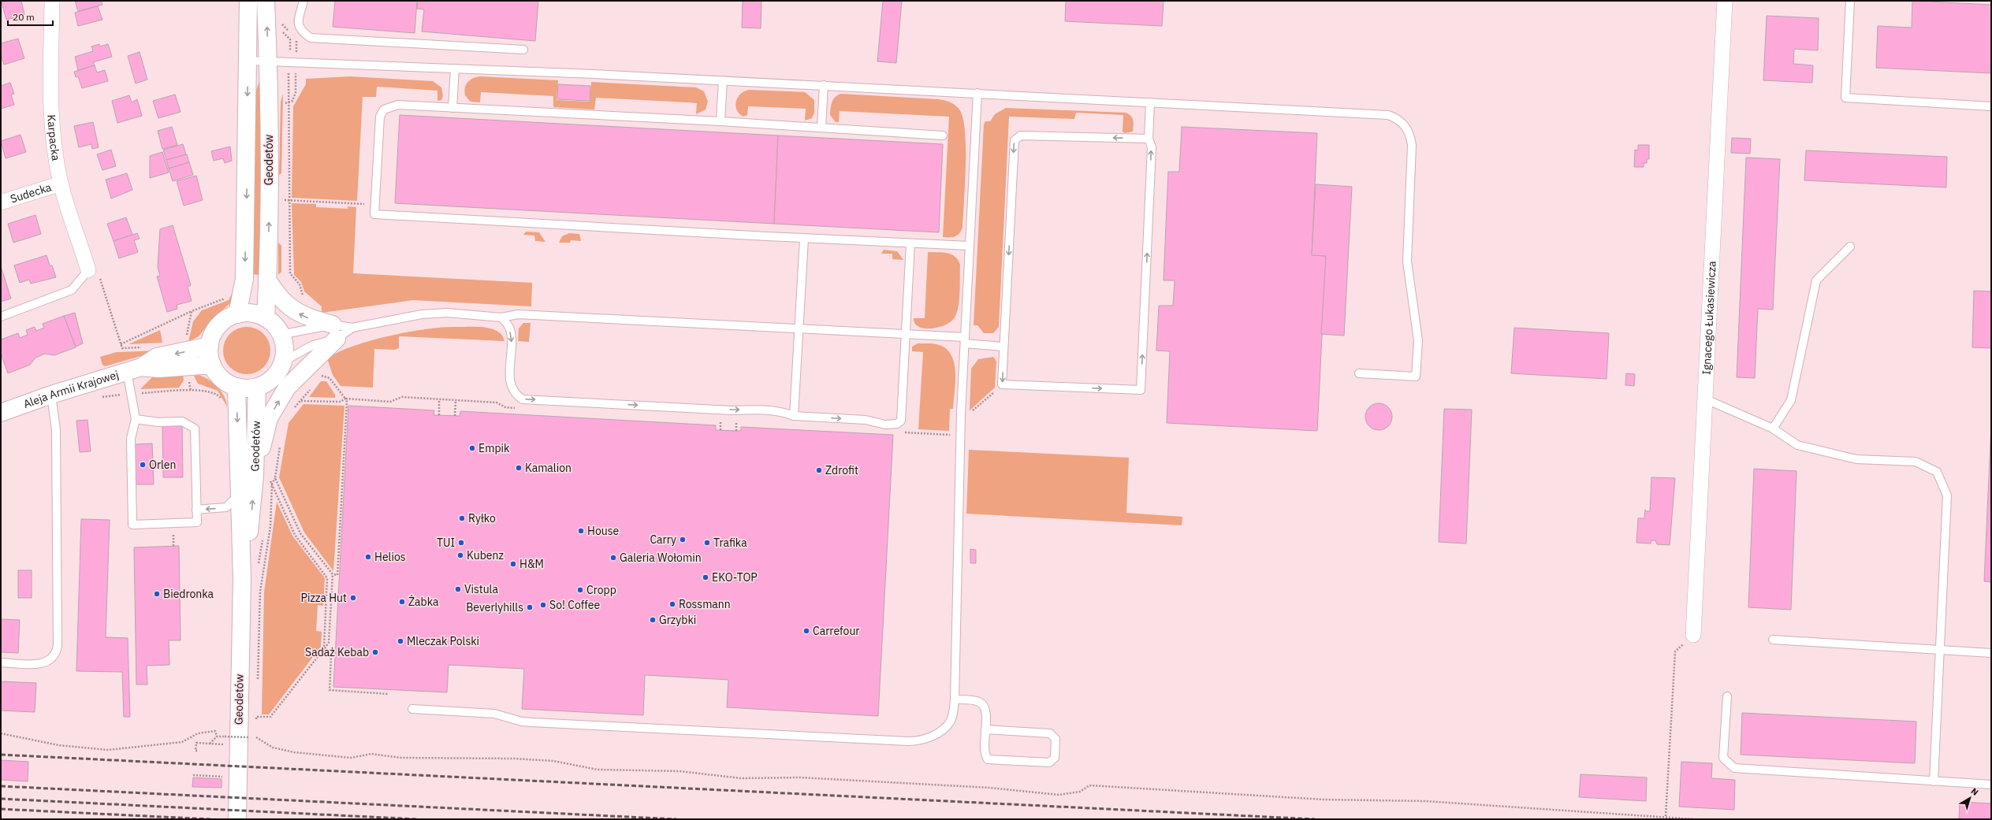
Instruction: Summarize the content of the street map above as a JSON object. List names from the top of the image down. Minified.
{"streets":{"main road":["Geodetów","Aleja Armii Krajowej"],"street":["Karpacka","Sudecka","Ignacego Łukasiewicza"]},"crossings":[["Karpacka","Sudecka"],["Geodetów","Aleja Armii Krajowej"]],"places":["Empik","Orlen","Kamalion","Zdrofit","Ryłko","House","Carry","TUI","Trafika","Kubenz","Helios","Galeria Wołomin","H&M","EKO-TOP","Vistula","Cropp","Biedronka","Pizza Hut","Żabka","Rossmann","So! Coffee","Beverlyhills","Grzybki","Carrefour","Mleczak Polski","Sadaż Kebab"],"scale_bar":"20 m","north":"top right"}
